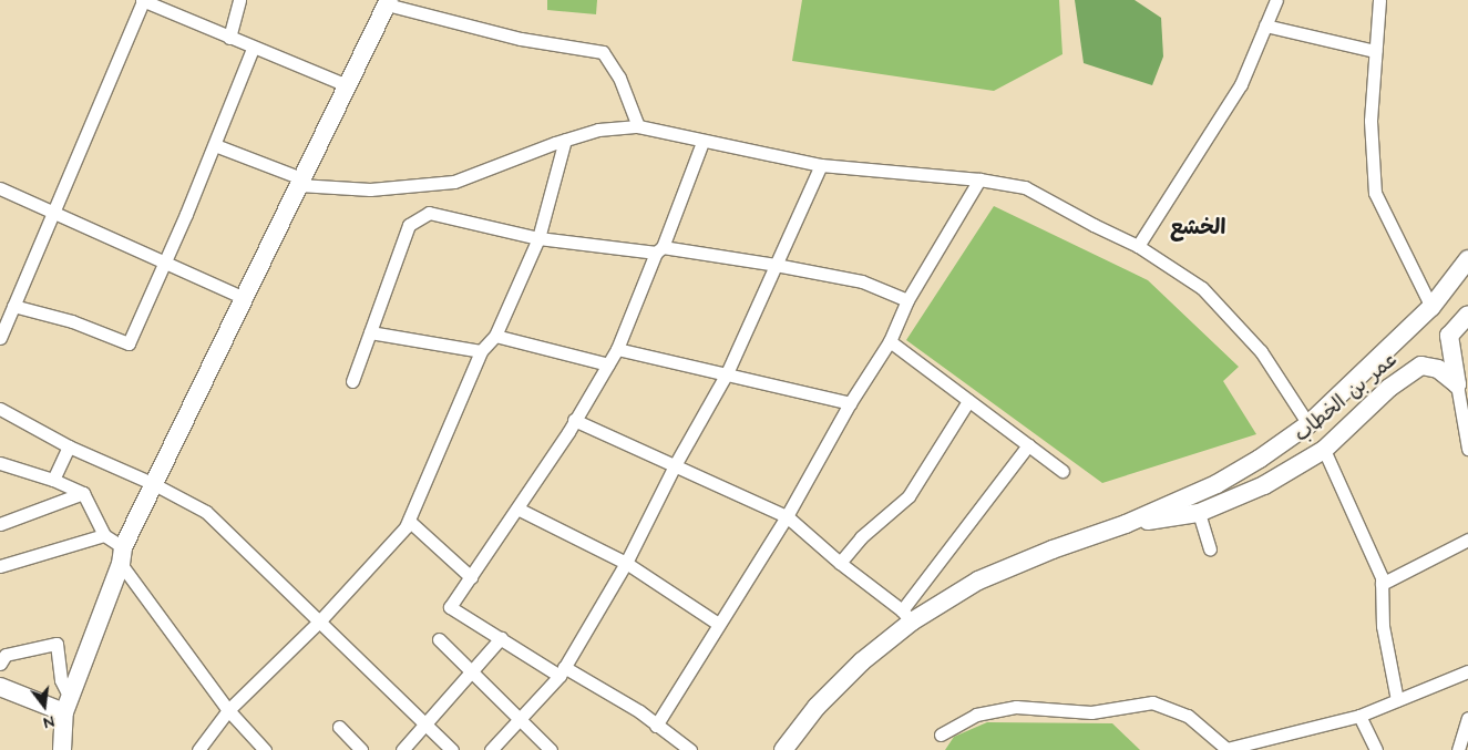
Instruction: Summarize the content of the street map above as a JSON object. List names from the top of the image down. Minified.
{"streets":{"street":["عمر بن الخطاب"]},"districts":["الخشع"],"north":"bottom"}
